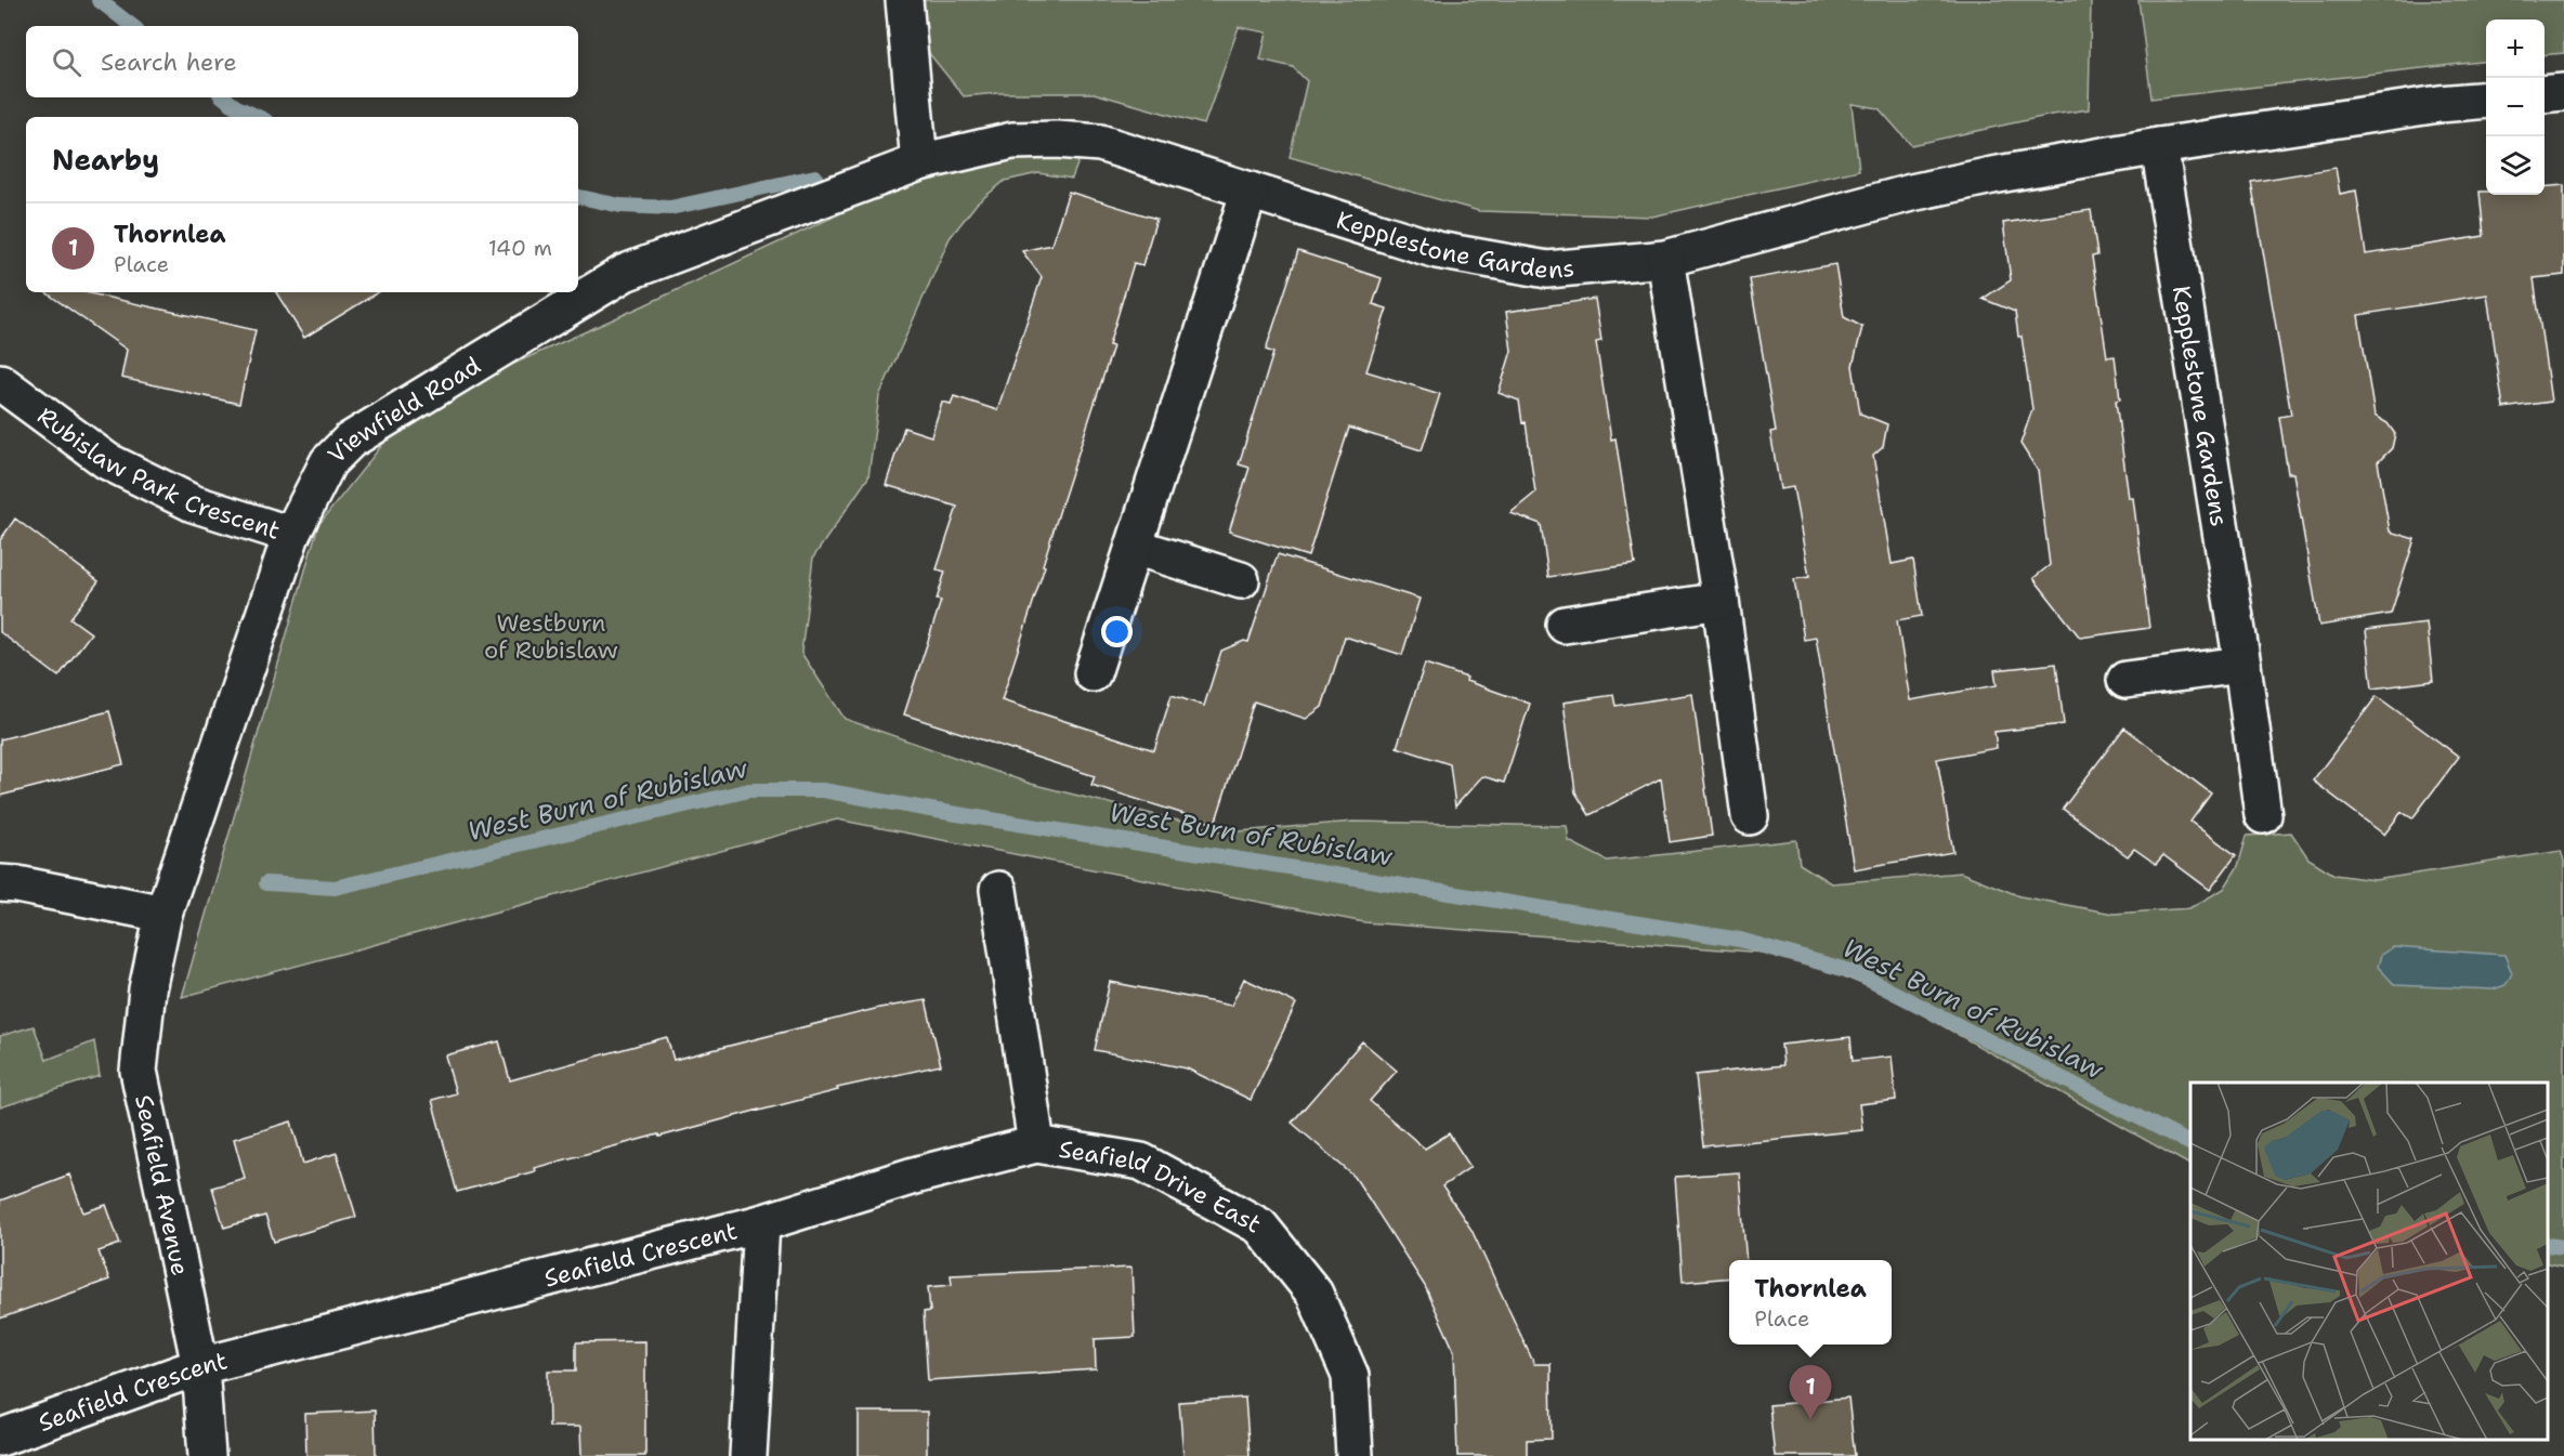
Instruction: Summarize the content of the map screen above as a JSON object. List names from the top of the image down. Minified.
{"streets":{"street":["Kepplestone Gardens","Viewfield Road","Rubislaw Park Crescent","Seafield Avenue","Seafield Drive East","Seafield Crescent"]},"crossings":[["Kepplestone Gardens","Viewfield Road"],["Viewfield Road","Rubislaw Park Crescent"],["Viewfield Road","Seafield Avenue"],["Seafield Avenue","Seafield Crescent"],["Seafield Drive East","Seafield Crescent"]],"water":["West Burn of Rubislaw"],"parks":["Westburn of Rubislaw"],"page":{"map_buttons":["+","−"],"search":"Search here","heading":"Nearby","list":[{"mark":"1","name":"Thornlea","note":"Place","value":"140 m"}],"popup":["Thornlea","Place"],"pins":"1"}}
